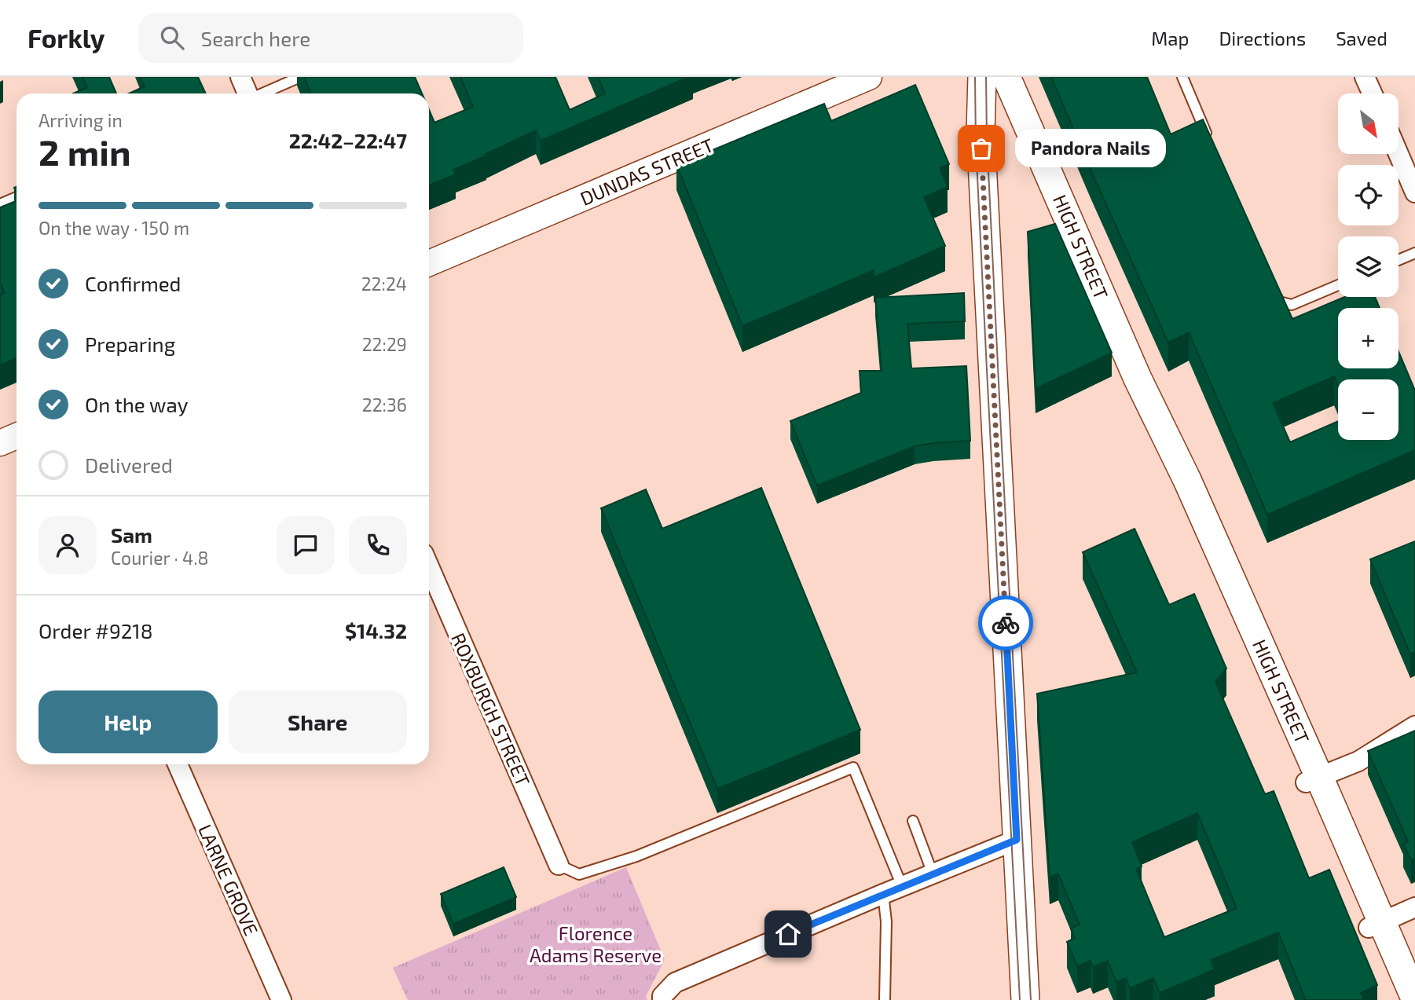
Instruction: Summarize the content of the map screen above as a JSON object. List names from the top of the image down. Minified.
{"streets":{"main road":["HIGH STREET"],"street":["DUNDAS STREET","ROXBURGH STREET","LARNE GROVE"]},"parks":["Florence Adams Reserve"],"places":["Pandora Nails"],"north":"bottom right","page":{"header":"Forkly","search":"Search here","nav":["Map","Directions","Saved"],"map_buttons":["+","−"],"heading":["2 min","Arriving in","22:42–22:47"],"panel":["Sam","Courier · 4.8","Order #9218","$14.32"],"bubble":"Pandora Nails","bar":"On the way · 150 m","list":[["Confirmed","22:24"],["Preparing","22:29"],["On the way","22:36"],"Delivered"],"buttons":["Help","Share"]}}
